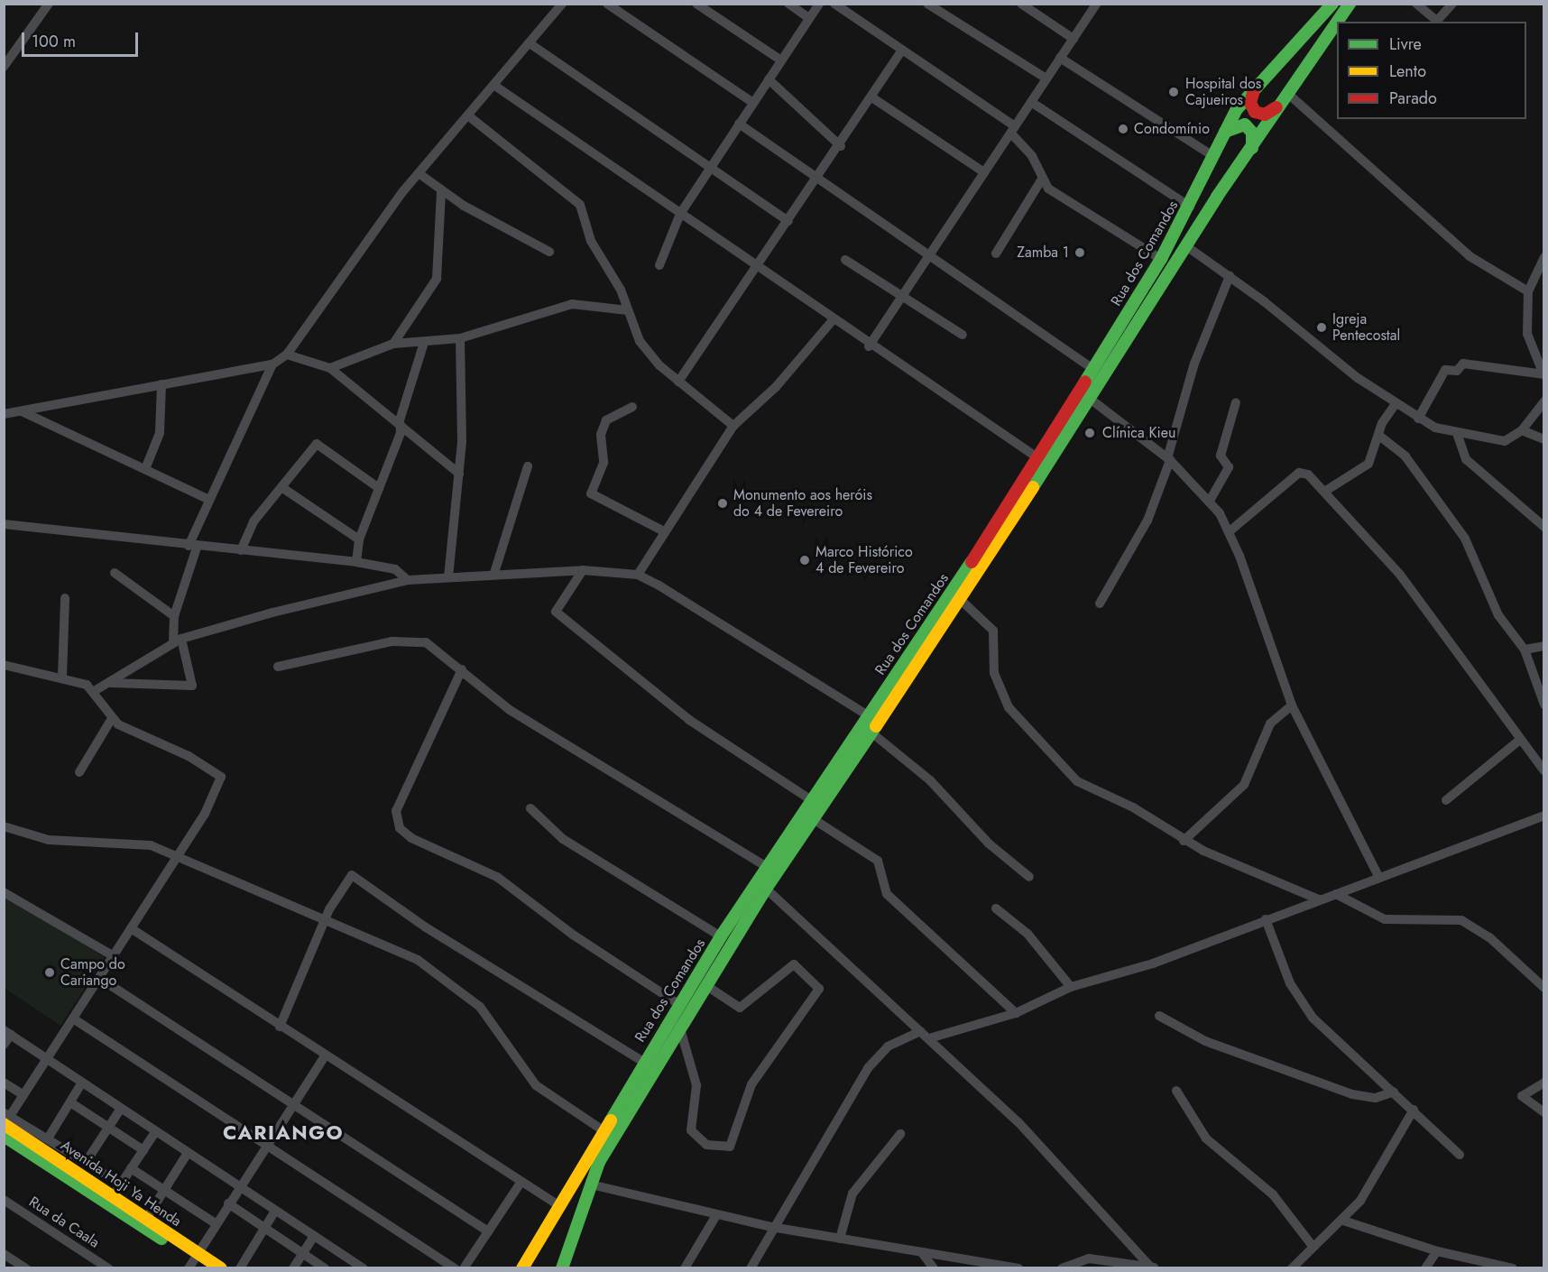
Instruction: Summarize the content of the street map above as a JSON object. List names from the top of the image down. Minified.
{"streets":{"main road":["Rua dos Comandos","Avenida Hoji Ya Henda"],"street":["Rua da Caala"]},"districts":["CARIANGO"],"places":["Hospital dos Cajueiros","Condomínio","Zamba 1","Igreja Pentecostal","Clínica Kieu","Monumento aos heróis do 4 de Fevereiro","Marco Histórico 4 de Fevereiro","Campo do Cariango"],"legend":["Livre","Lento","Parado"],"scale_bar":"100 m"}
